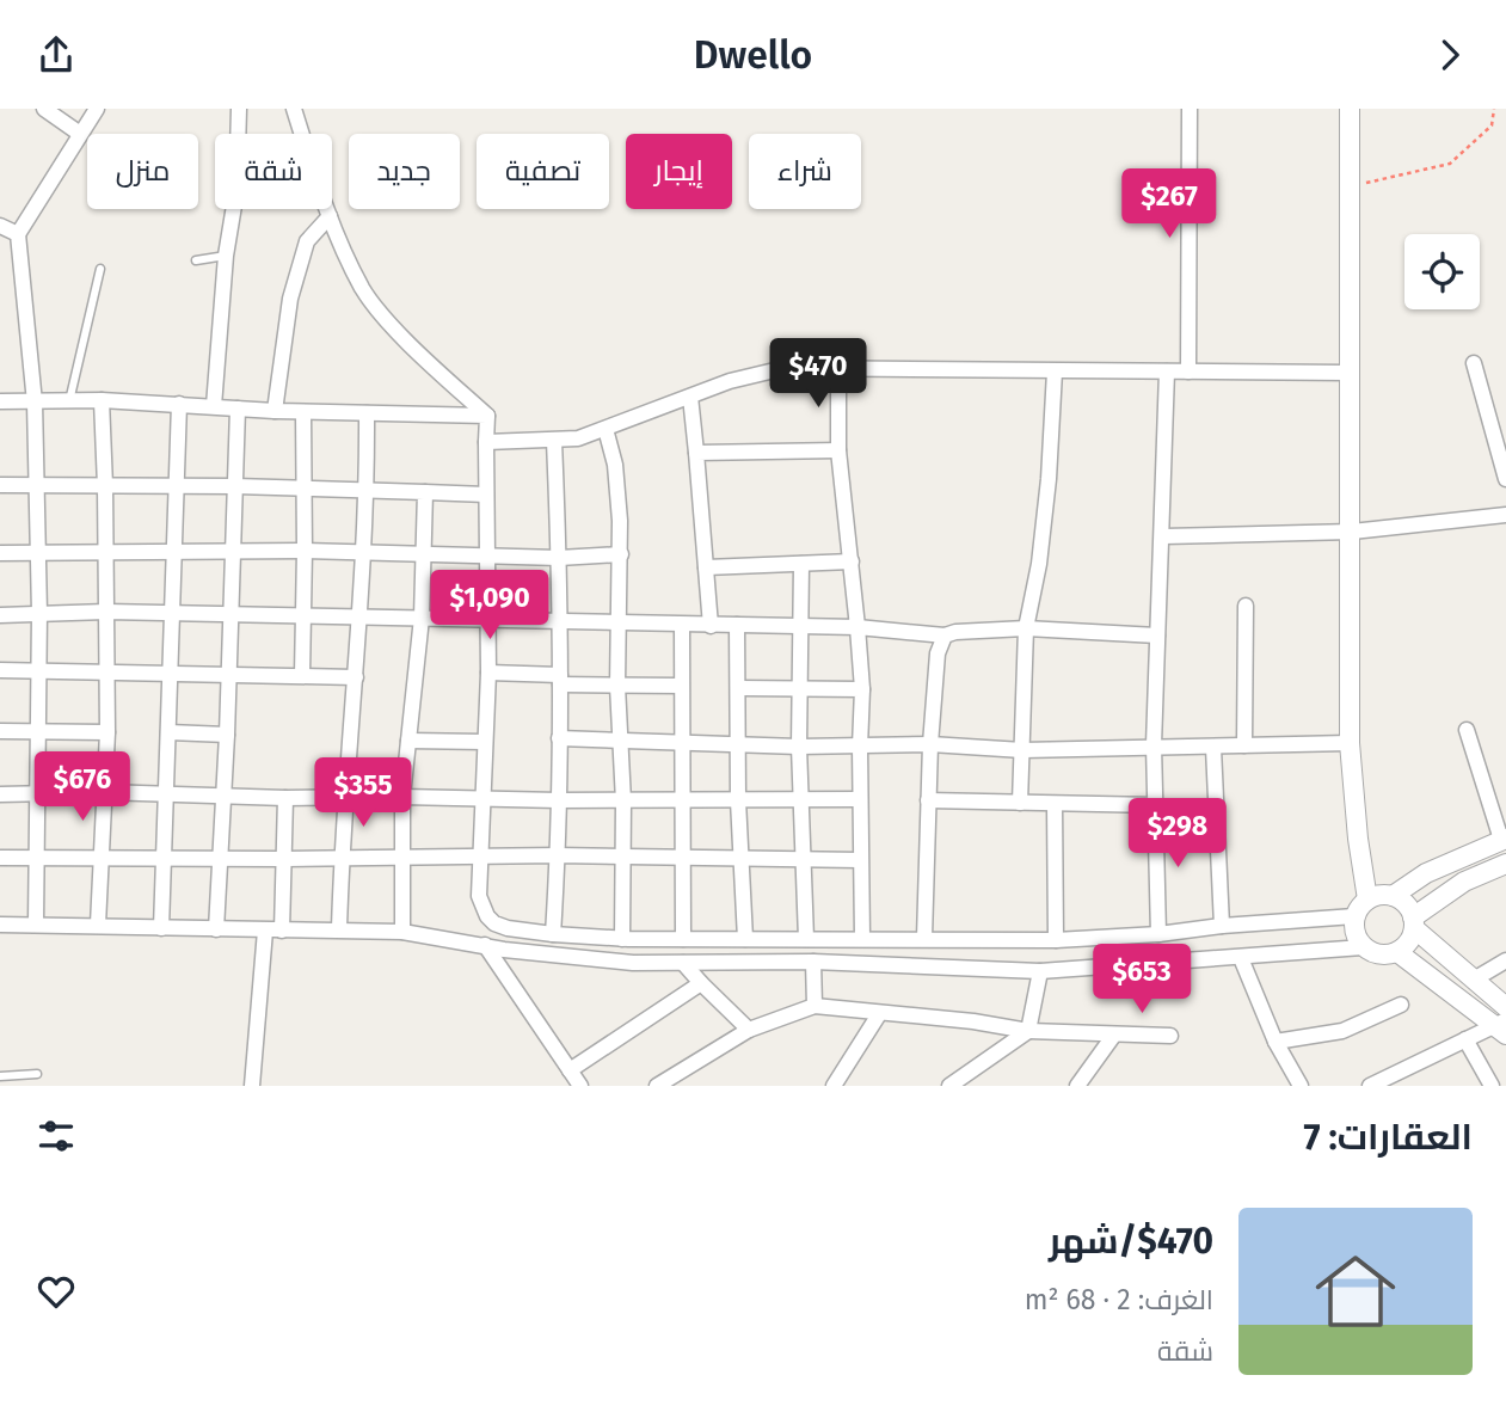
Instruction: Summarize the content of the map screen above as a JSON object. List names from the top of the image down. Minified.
{"page":{"header":"Dwello","chip":["شراء","إيجار","تصفية","جديد","شقة","منزل"],"price":["$267","$470","$1,090","$676","$355","$298","$653"],"heading":"العقارات: 7","list":[{"name":"$470/شهر","note":"الغرف: 2 · 68 m² · شقة"}]}}
